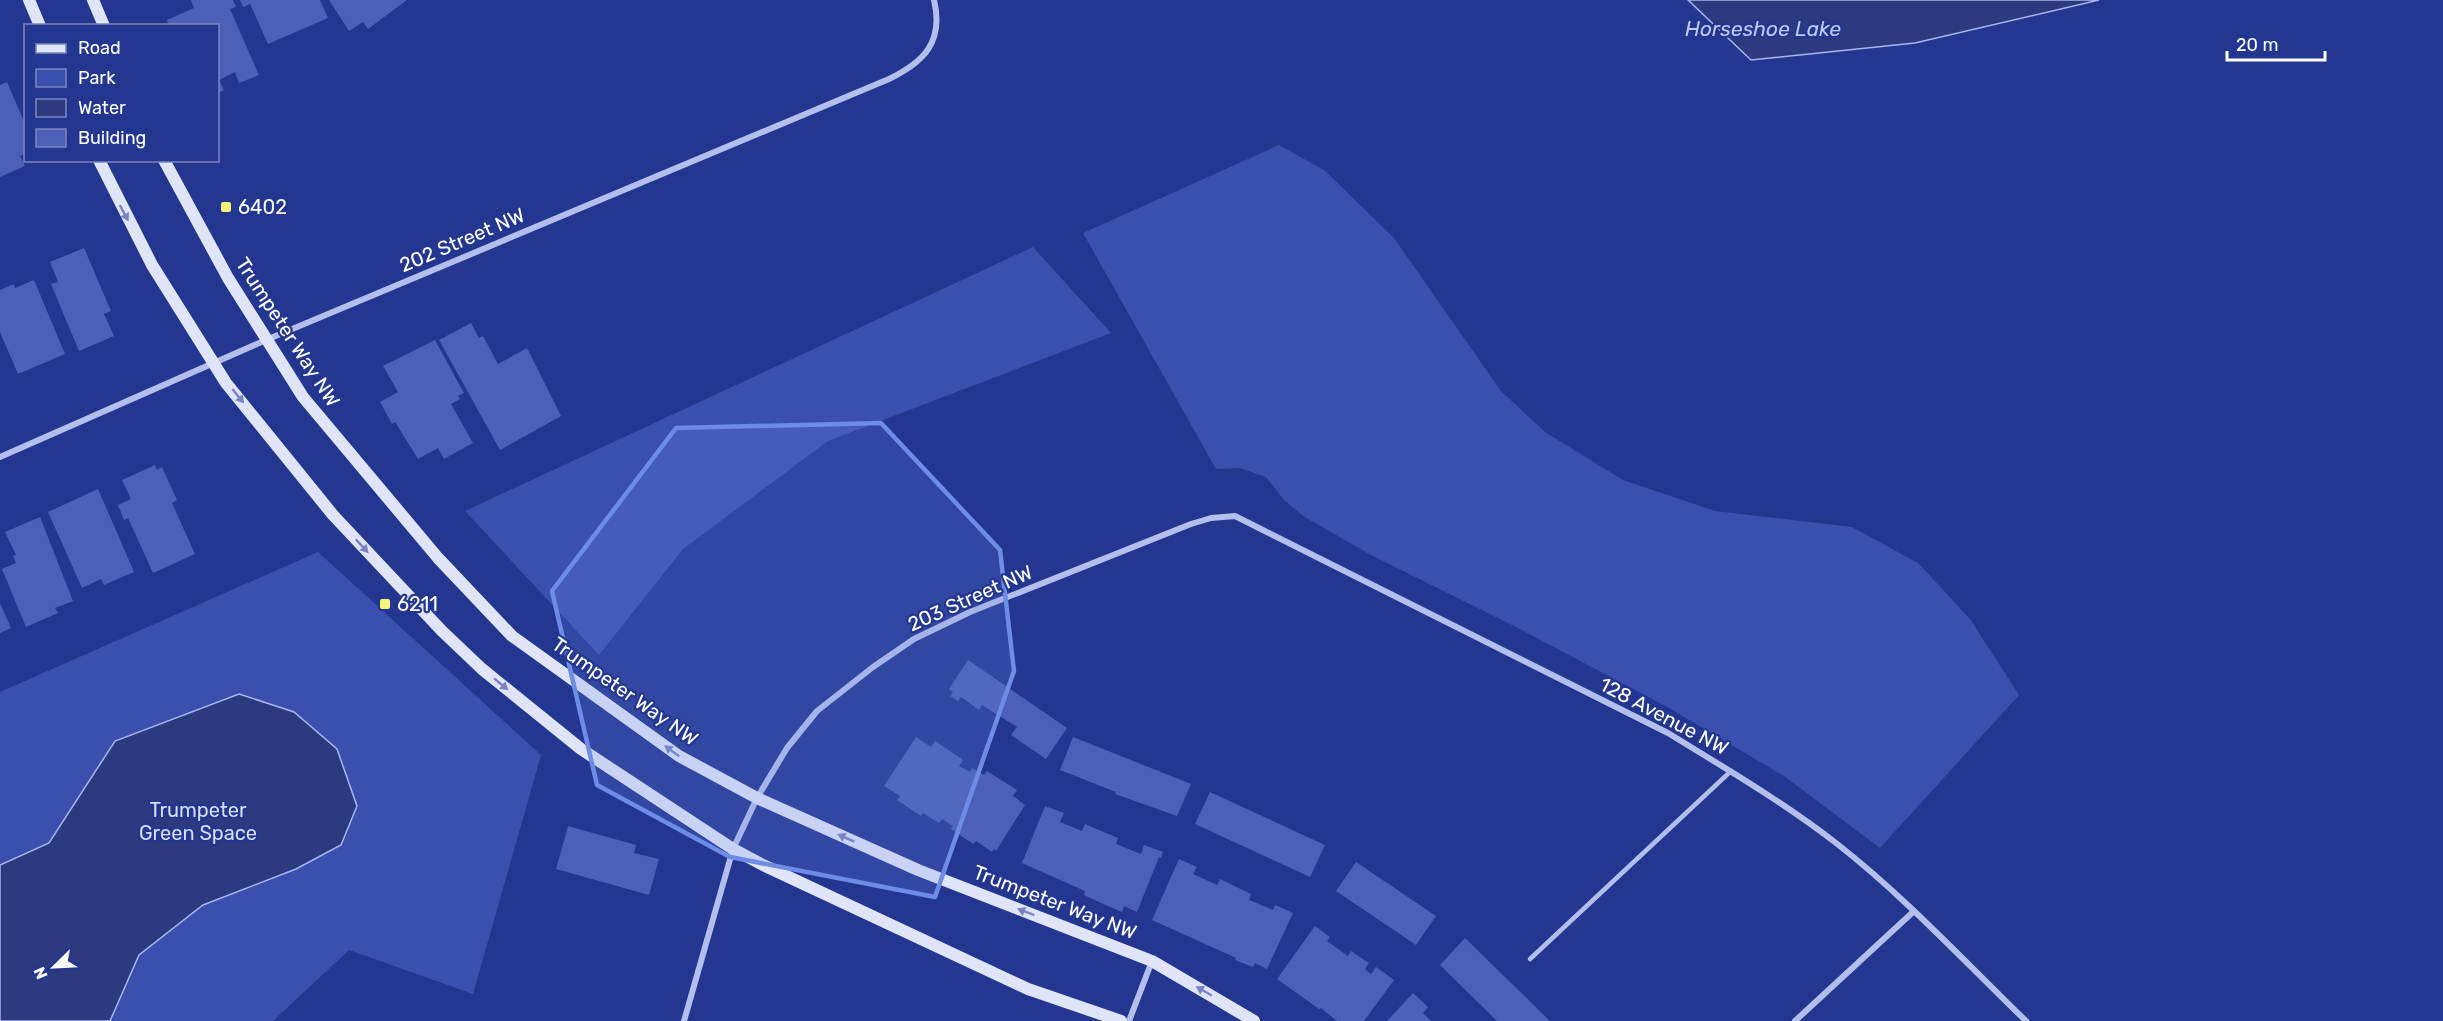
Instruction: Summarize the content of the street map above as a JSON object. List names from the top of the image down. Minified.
{"streets":{"street":["202 Street NW","Trumpeter Way NW","203 Street NW","128 Avenue NW"]},"crossings":[["202 Street NW","Trumpeter Way NW"],["Trumpeter Way NW","203 Street NW"],["203 Street NW","128 Avenue NW"]],"water":["Horseshoe Lake"],"parks":["Trumpeter Green Space"],"places":{"transit":["6402","6211"]},"legend":["Road","Park","Water","Building"],"scale_bar":"20 m","north":"bottom left"}
